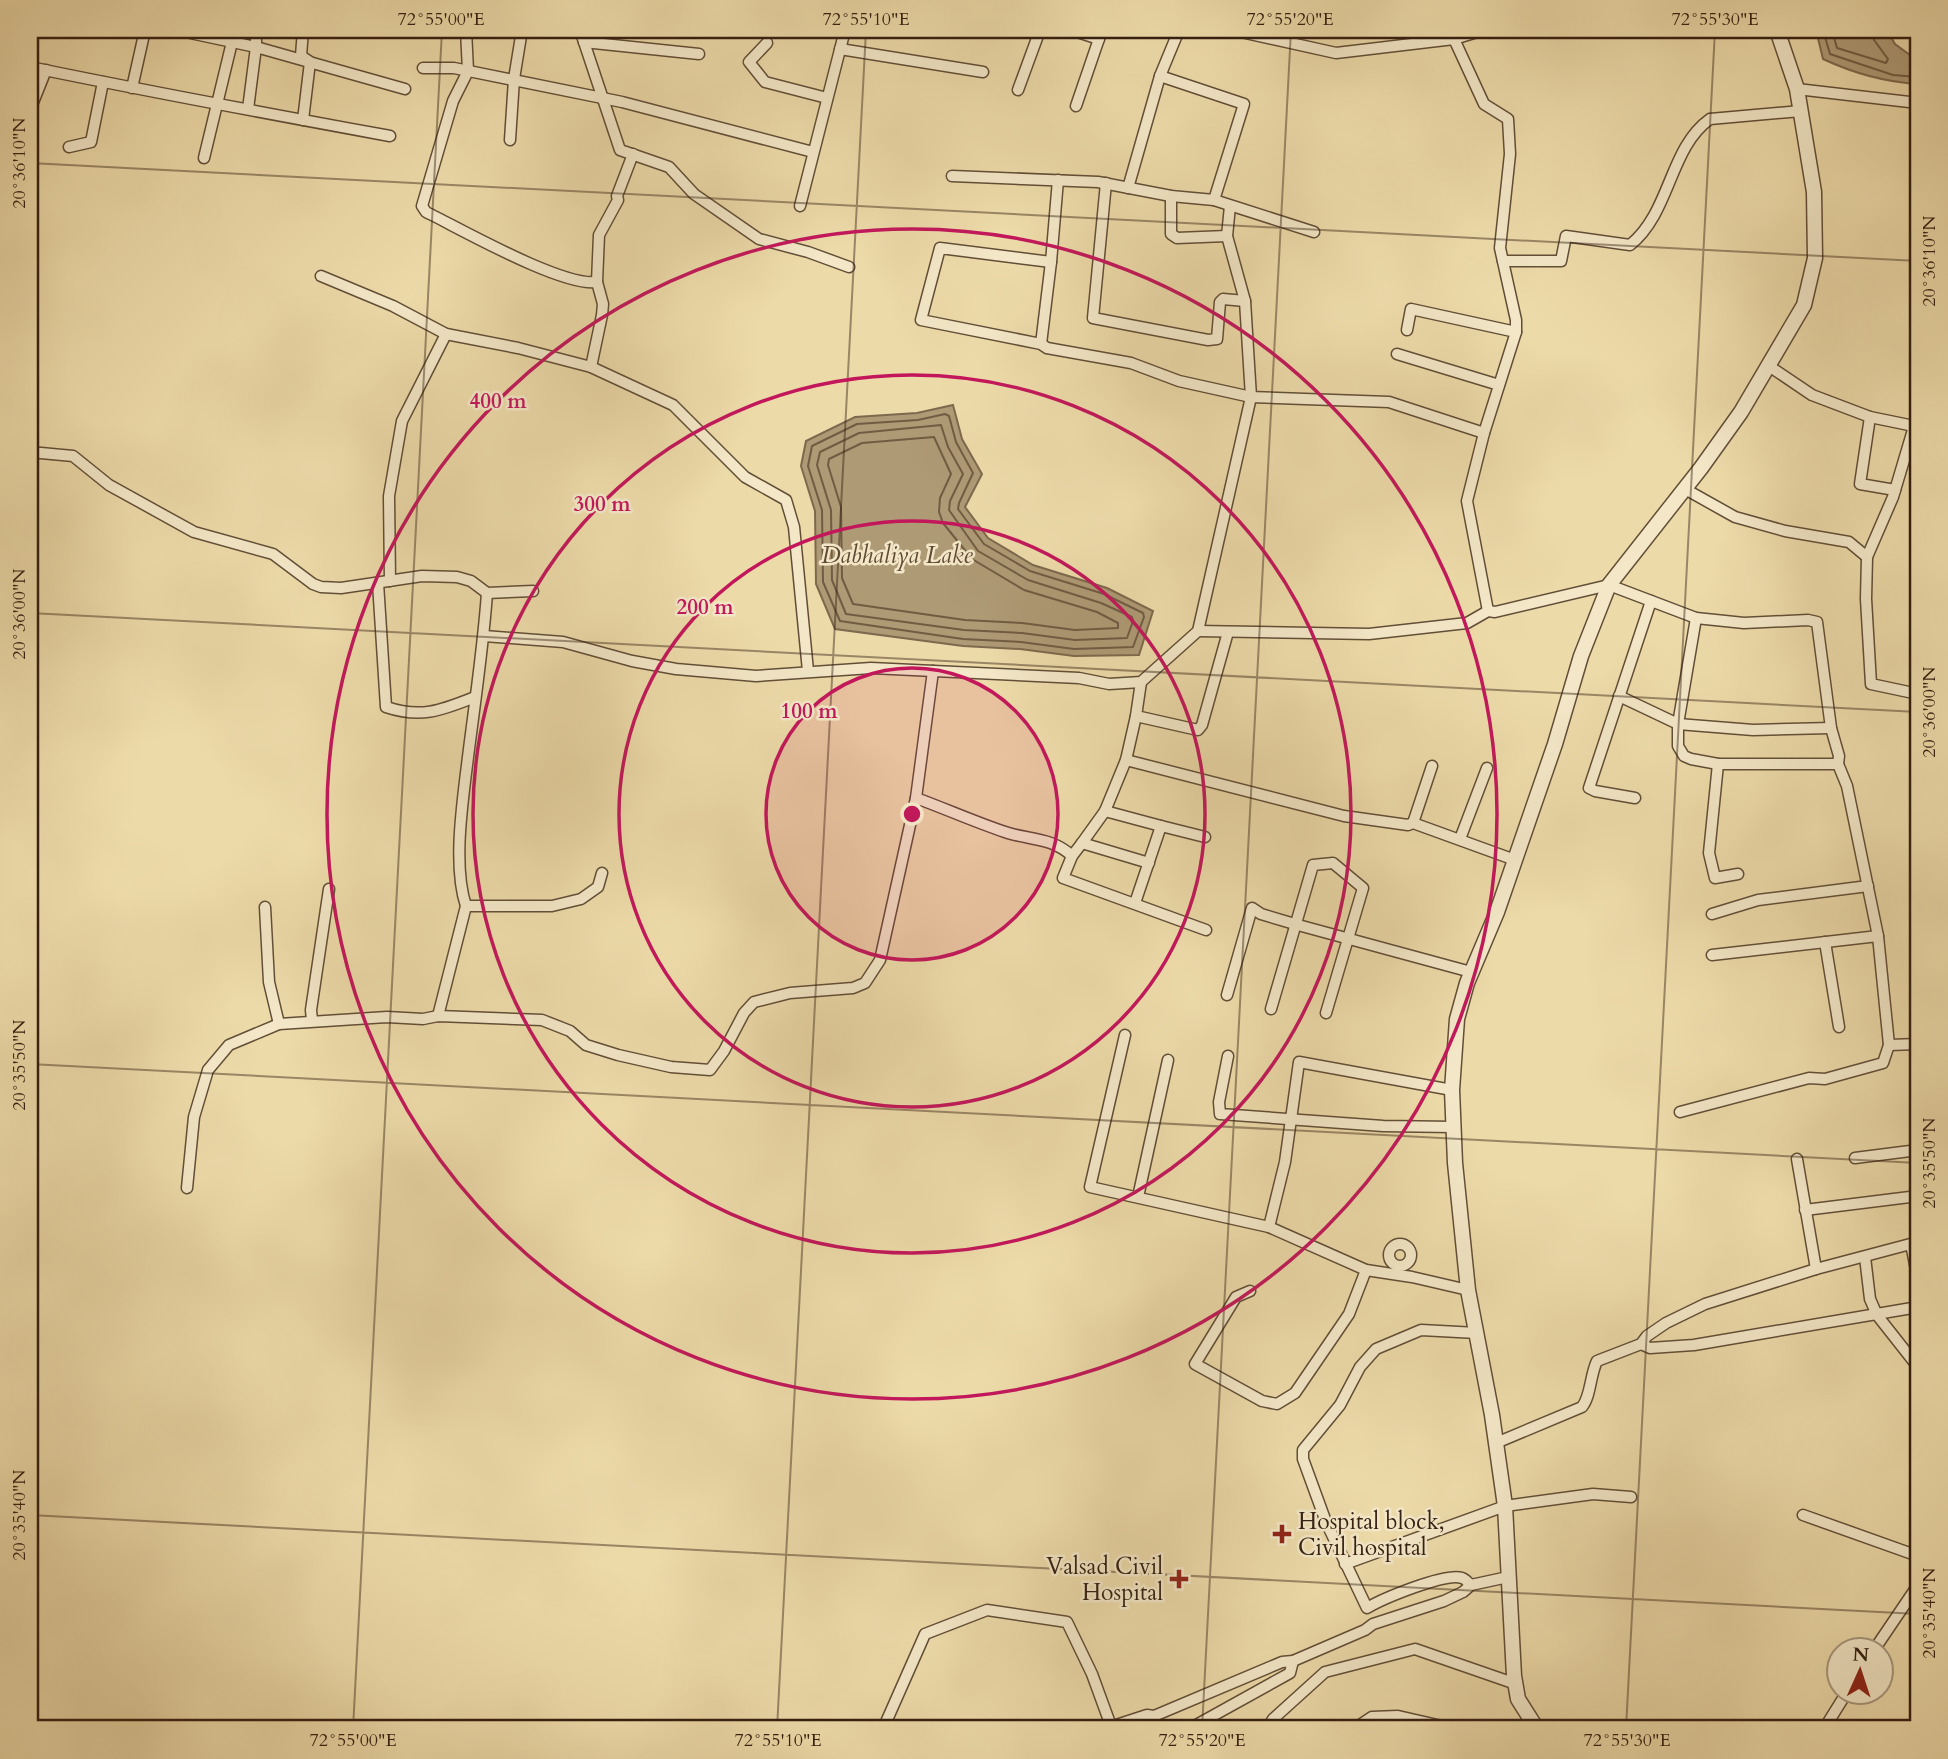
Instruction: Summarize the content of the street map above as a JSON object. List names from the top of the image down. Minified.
{"water":["Dabhaliya Lake"],"places":{"health":["Hospital block, Civil hospital","Valsad Civil Hospital"]},"north":"top","coordinates":["72°55'00\"E","72°55'10\"E","72°55'20\"E","72°55'30\"E","20°36'10\"N","20°36'00\"N","20°35'50\"N","20°35'40\"N"],"rings":["400 m","300 m","200 m","100 m"]}
